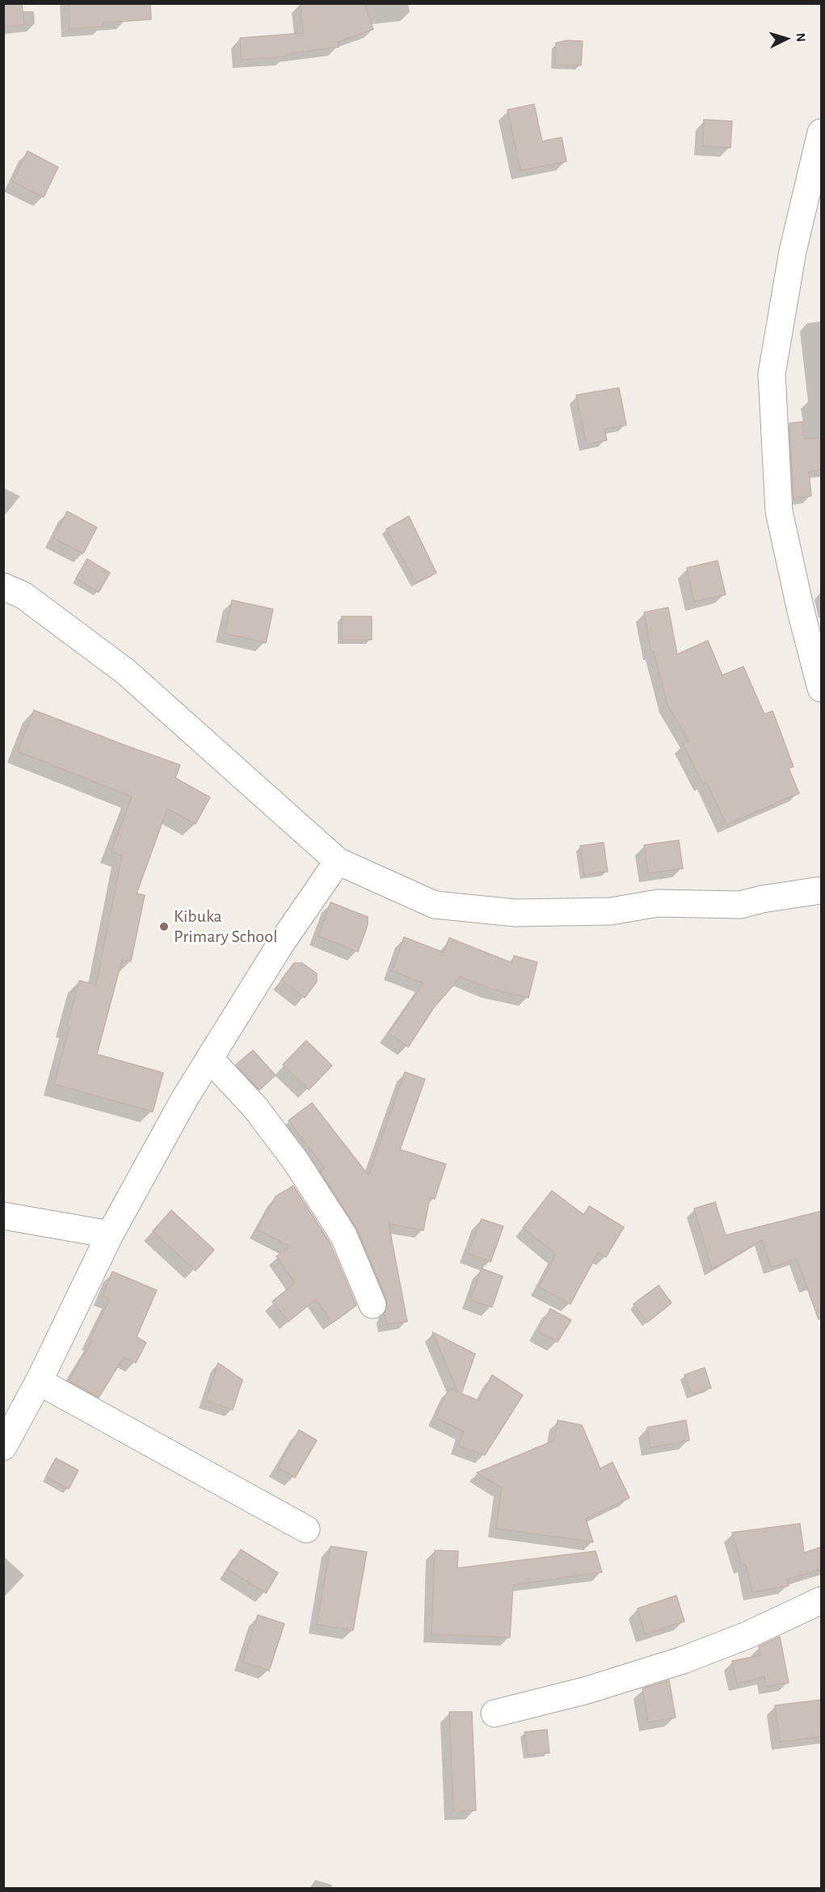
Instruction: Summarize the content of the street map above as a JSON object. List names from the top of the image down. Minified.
{"places":["Kibuka Primary School"],"north":"right"}
